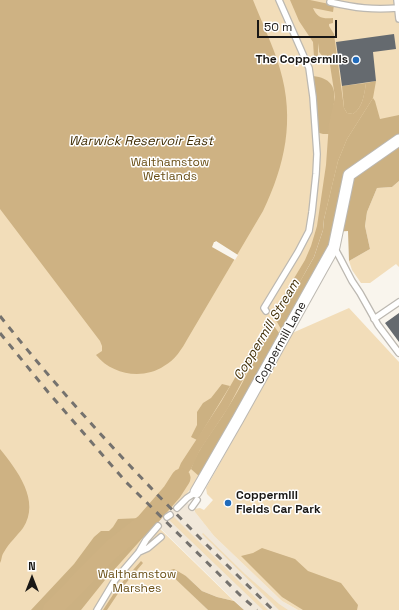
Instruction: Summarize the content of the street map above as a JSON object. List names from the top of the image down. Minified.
{"streets":{"street":["Coppermill Lane"]},"water":["Warwick Reservoir East","Coppermill Stream"],"parks":["Walthamstow Wetlands","Walthamstow Marshes"],"places":["The Coppermills","Coppermill Fields Car Park"],"scale_bar":"50 m","north":"top"}
